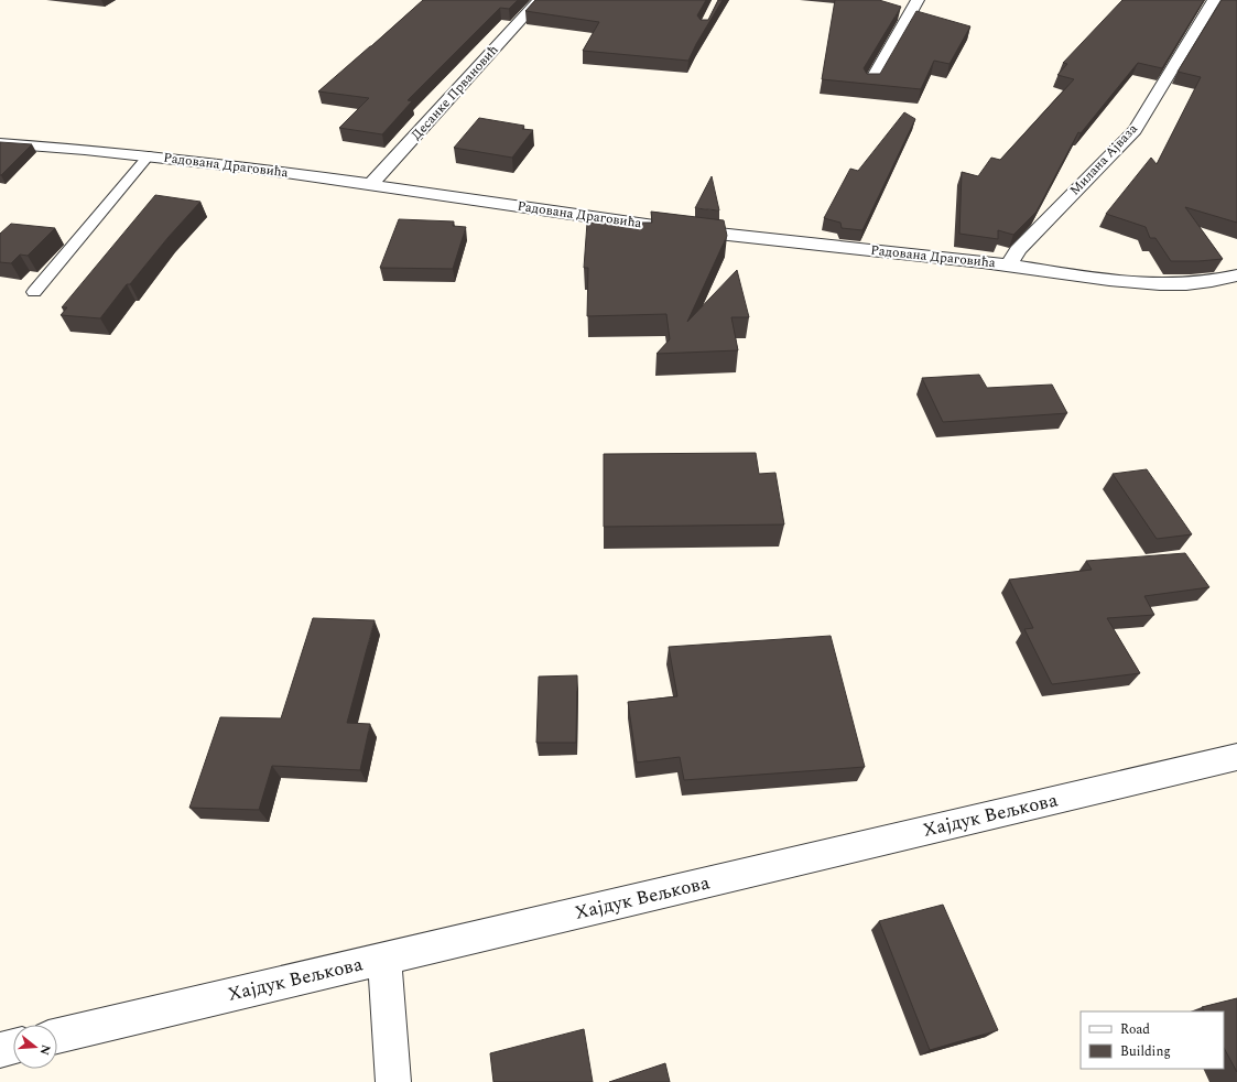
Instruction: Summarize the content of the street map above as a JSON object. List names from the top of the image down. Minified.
{"streets":{"street":["Десанке Првановић","Милана Ајваза","Радована Драговића","Хајдук Вељкова"]},"crossings":[["Десанке Првановић","Радована Драговића"],["Милана Ајваза","Радована Драговића"]],"legend":["Road","Building"],"north":"right"}
